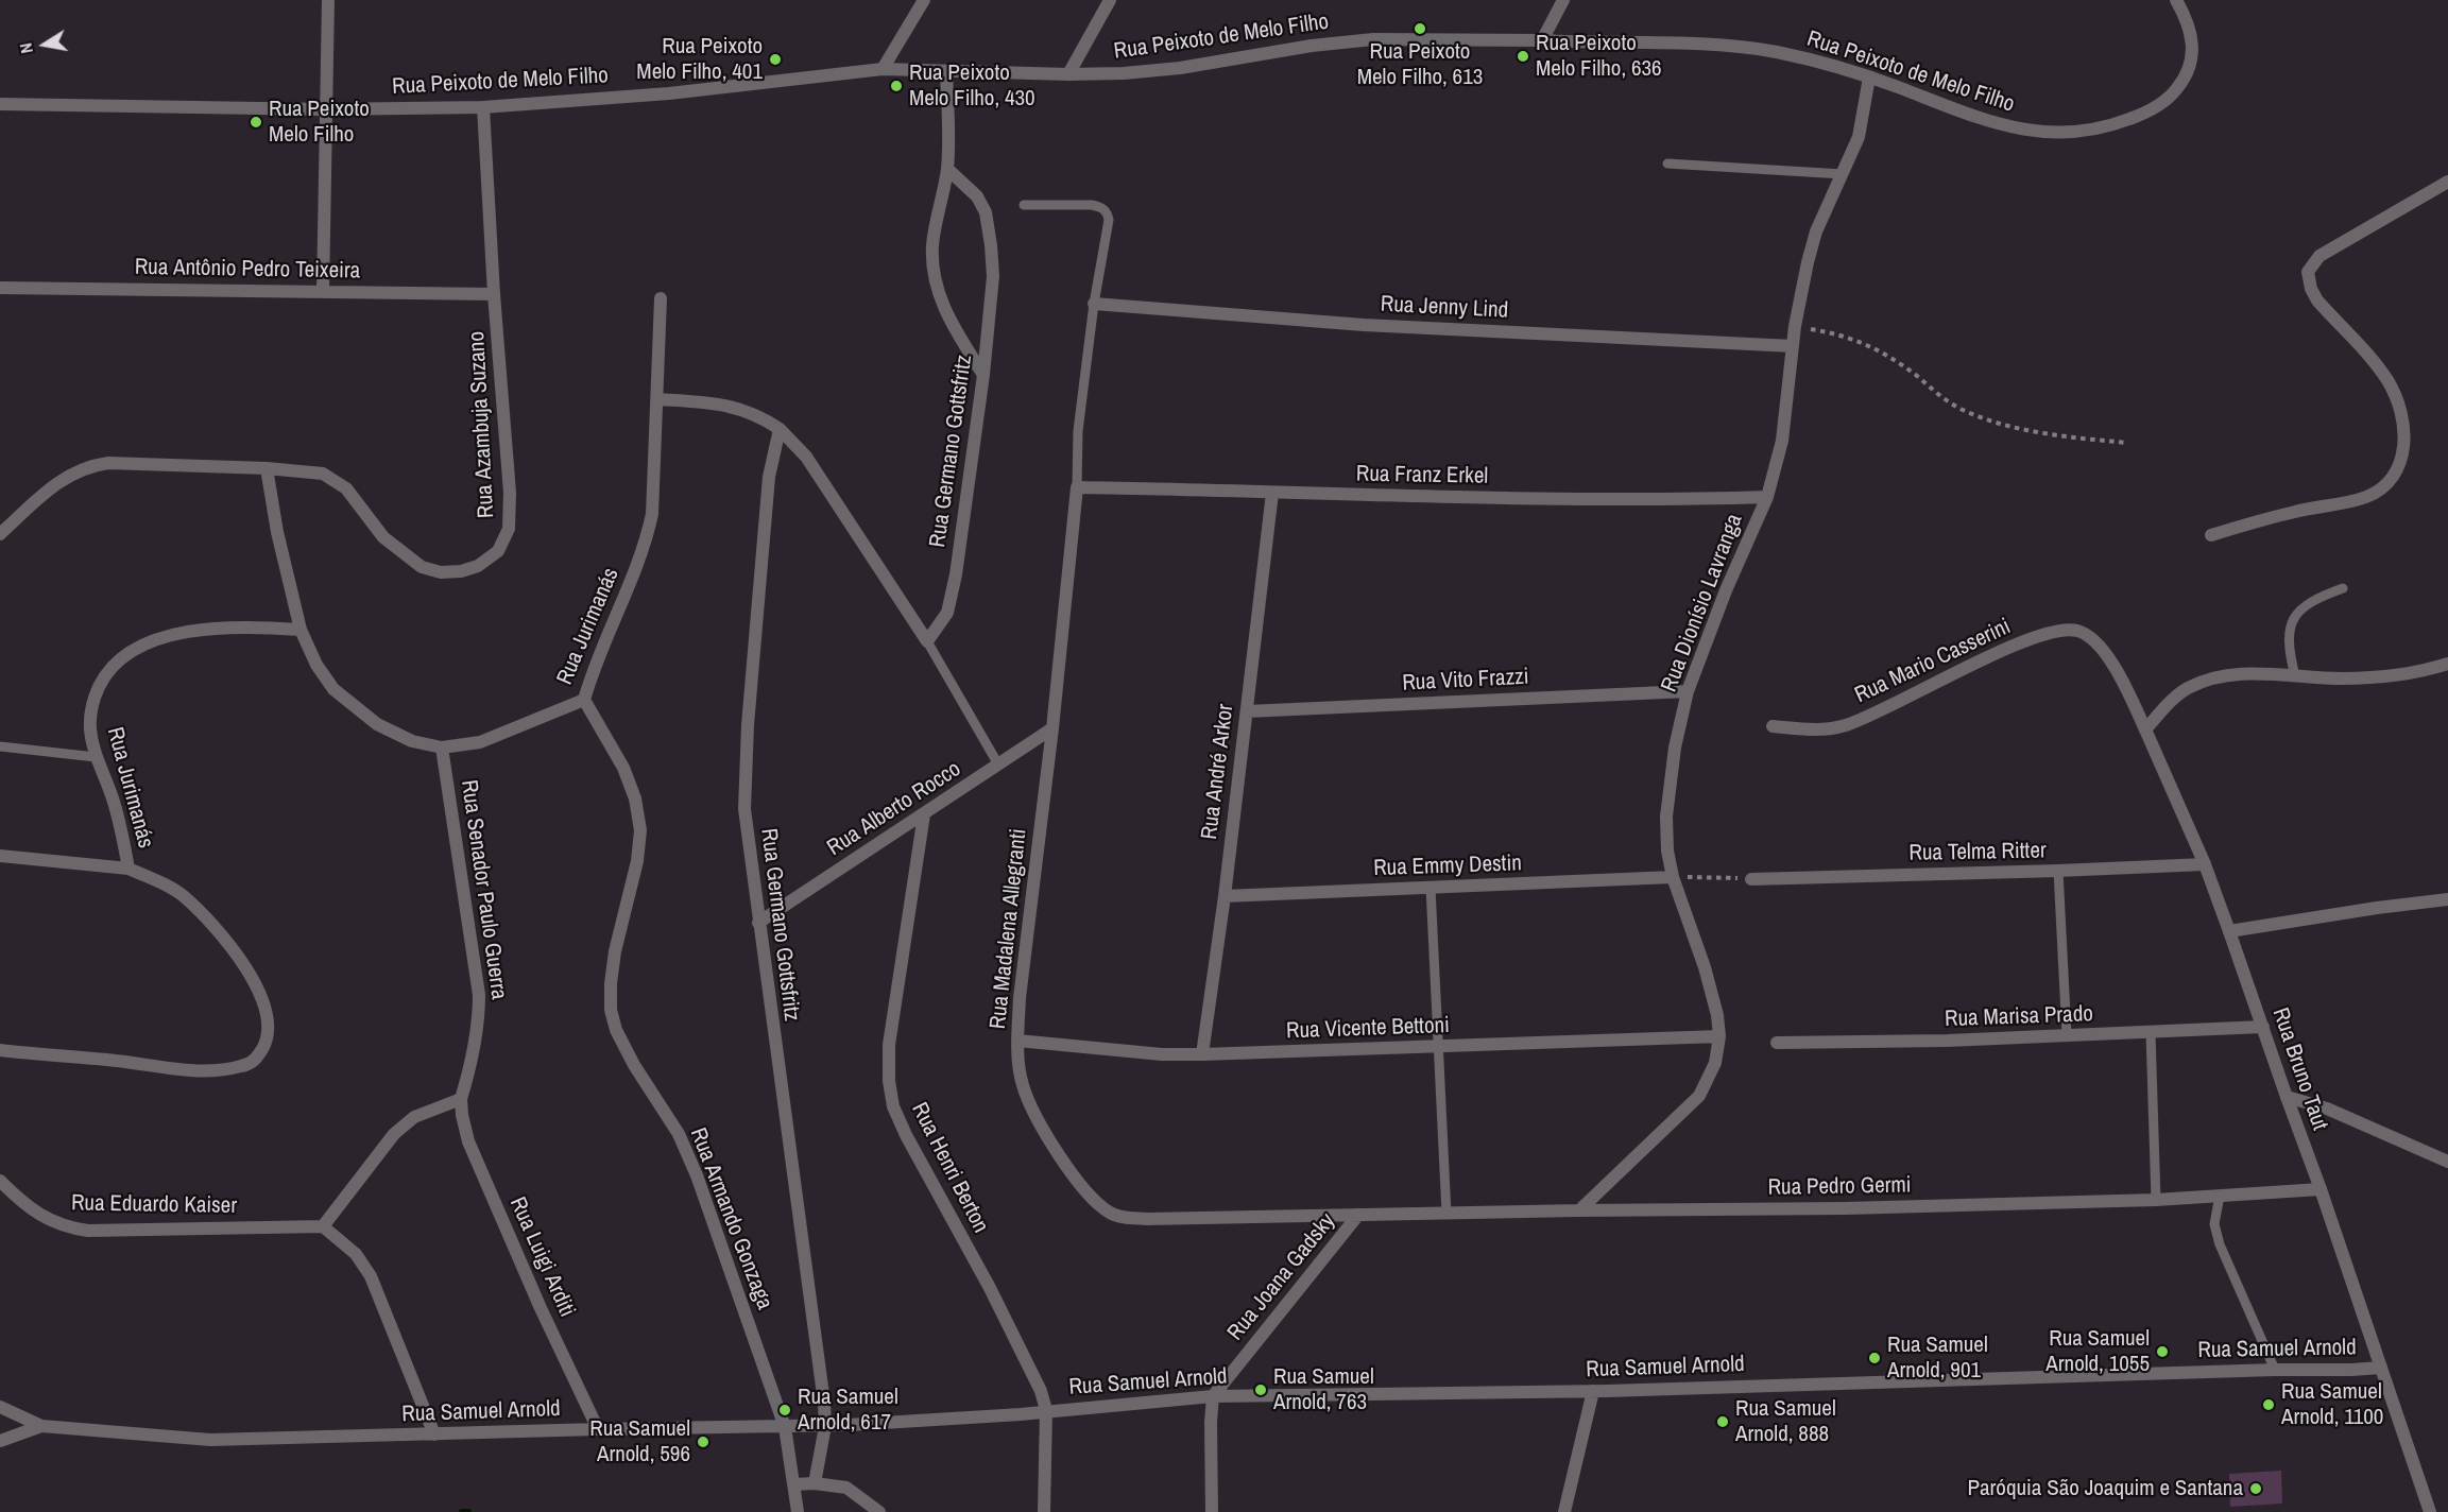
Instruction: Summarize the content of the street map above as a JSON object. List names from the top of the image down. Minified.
{"streets":{"street":["Rua Peixoto de Melo Filho","Rua Antônio Pedro Teixeira","Rua Jenny Lind","Rua Azambuja Suzano","Rua Germano Gottsfritz","Rua Franz Erkel","Rua Dionísio Lavranga","Rua Jurimanás","Rua Mario Casserini","Rua Vito Frazzi","Rua André Arkor","Rua Alberto Rocco","Rua Telma Ritter","Rua Emmy Destin","Rua Senador Paulo Guerra","Rua Madalena Allegranti","Rua Marisa Prado","Rua Vicente Bettoni","Rua Bruno Taut","Rua Henri Berton","Rua Pedro Germi","Rua Eduardo Kaiser","Rua Armando Gonzaga","Rua Luigi Arditi","Rua Joana Gadsky","Rua Samuel Arnold"]},"crossings":[["Rua Peixoto de Melo Filho","Rua Azambuja Suzano"],["Rua Peixoto de Melo Filho","Rua Dionísio Lavranga"],["Rua Antônio Pedro Teixeira","Rua Azambuja Suzano"],["Rua Jenny Lind","Rua Dionísio Lavranga"],["Rua Germano Gottsfritz","Rua Alberto Rocco"],["Rua Germano Gottsfritz","Rua Samuel Arnold"],["Rua Franz Erkel","Rua Dionísio Lavranga"],["Rua Franz Erkel","Rua André Arkor"],["Rua Franz Erkel","Rua Madalena Allegranti"],["Rua Dionísio Lavranga","Rua Vito Frazzi"],["Rua Dionísio Lavranga","Rua Emmy Destin"],["Rua Dionísio Lavranga","Rua Vicente Bettoni"],["Rua Dionísio Lavranga","Rua Pedro Germi"],["Rua Jurimanás","Rua Senador Paulo Guerra"],["Rua Jurimanás","Rua Armando Gonzaga"],["Rua Mario Casserini","Rua Bruno Taut"],["Rua Vito Frazzi","Rua André Arkor"],["Rua André Arkor","Rua Emmy Destin"],["Rua André Arkor","Rua Vicente Bettoni"],["Rua Alberto Rocco","Rua Madalena Allegranti"],["Rua Alberto Rocco","Rua Henri Berton"],["Rua Telma Ritter","Rua Bruno Taut"],["Rua Senador Paulo Guerra","Rua Luigi Arditi"],["Rua Madalena Allegranti","Rua Vicente Bettoni"],["Rua Madalena Allegranti","Rua Pedro Germi"],["Rua Madalena Allegranti","Rua Joana Gadsky"],["Rua Marisa Prado","Rua Bruno Taut"],["Rua Bruno Taut","Rua Pedro Germi"],["Rua Bruno Taut","Rua Samuel Arnold"],["Rua Henri Berton","Rua Samuel Arnold"],["Rua Pedro Germi","Rua Joana Gadsky"],["Rua Armando Gonzaga","Rua Samuel Arnold"],["Rua Luigi Arditi","Rua Samuel Arnold"],["Rua Joana Gadsky","Rua Samuel Arnold"]],"places":["Rua Peixoto Melo Filho, 613","Rua Peixoto Melo Filho, 636","Rua Peixoto Melo Filho, 401","Rua Peixoto Melo Filho, 430","Rua Peixoto Melo Filho","Rua Samuel Arnold, 1055","Rua Samuel Arnold, 901","Rua Samuel Arnold, 763","Rua Samuel Arnold, 1100","Rua Samuel Arnold, 617","Rua Samuel Arnold, 888","Rua Samuel Arnold, 596","Paróquia São Joaquim e Santana"],"north":"left"}
